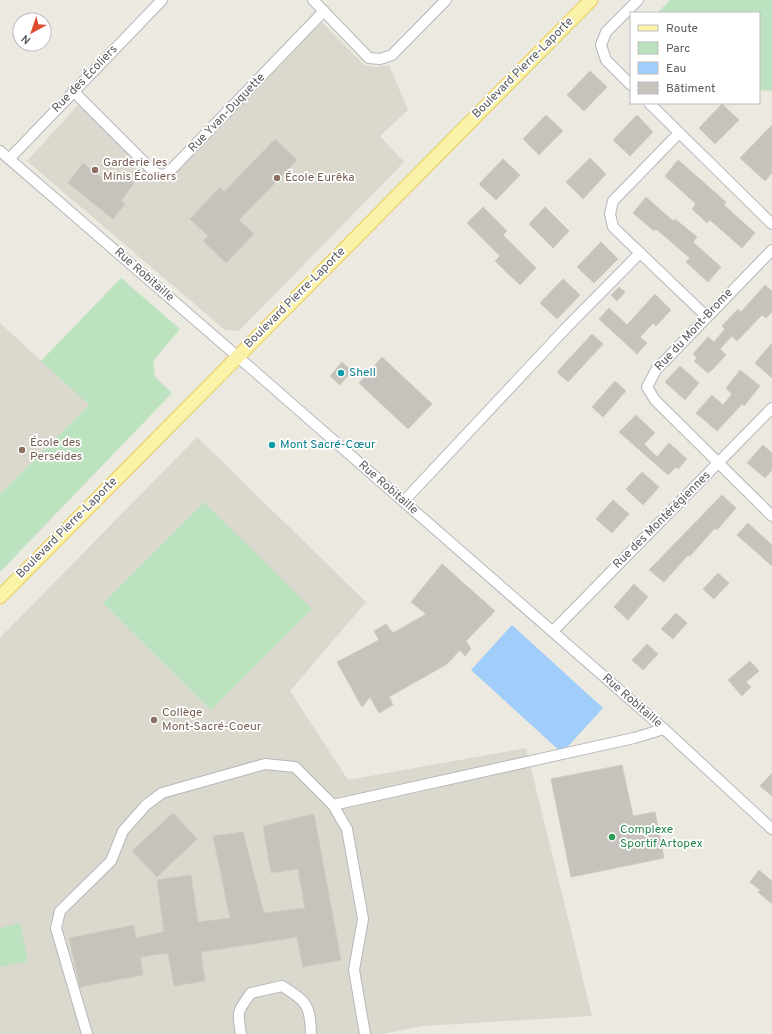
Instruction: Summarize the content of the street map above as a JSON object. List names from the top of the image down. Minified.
{"streets":{"main road":["Boulevard Pierre-Laporte"],"street":["Rue des Écoliers","Rue Yvan-Duquette","Rue Robitaille","Rue du Mont-Brome","Rue des Montérégiennes"]},"crossings":[["Boulevard Pierre-Laporte","Rue Robitaille"],["Rue des Écoliers","Rue Yvan-Duquette"],["Rue des Écoliers","Rue Robitaille"],["Rue Robitaille","Rue des Montérégiennes"],["Rue du Mont-Brome","Rue des Montérégiennes"]],"places":["Garderie les Minis Écoliers","École Eurêka","Shell","Mont Sacré-Cœur","École des Perséides","Collège Mont-Sacré-Coeur","Complexe Sportif Artopex"],"legend":["Route","Parc","Eau","Bâtiment"],"north":"bottom left"}
